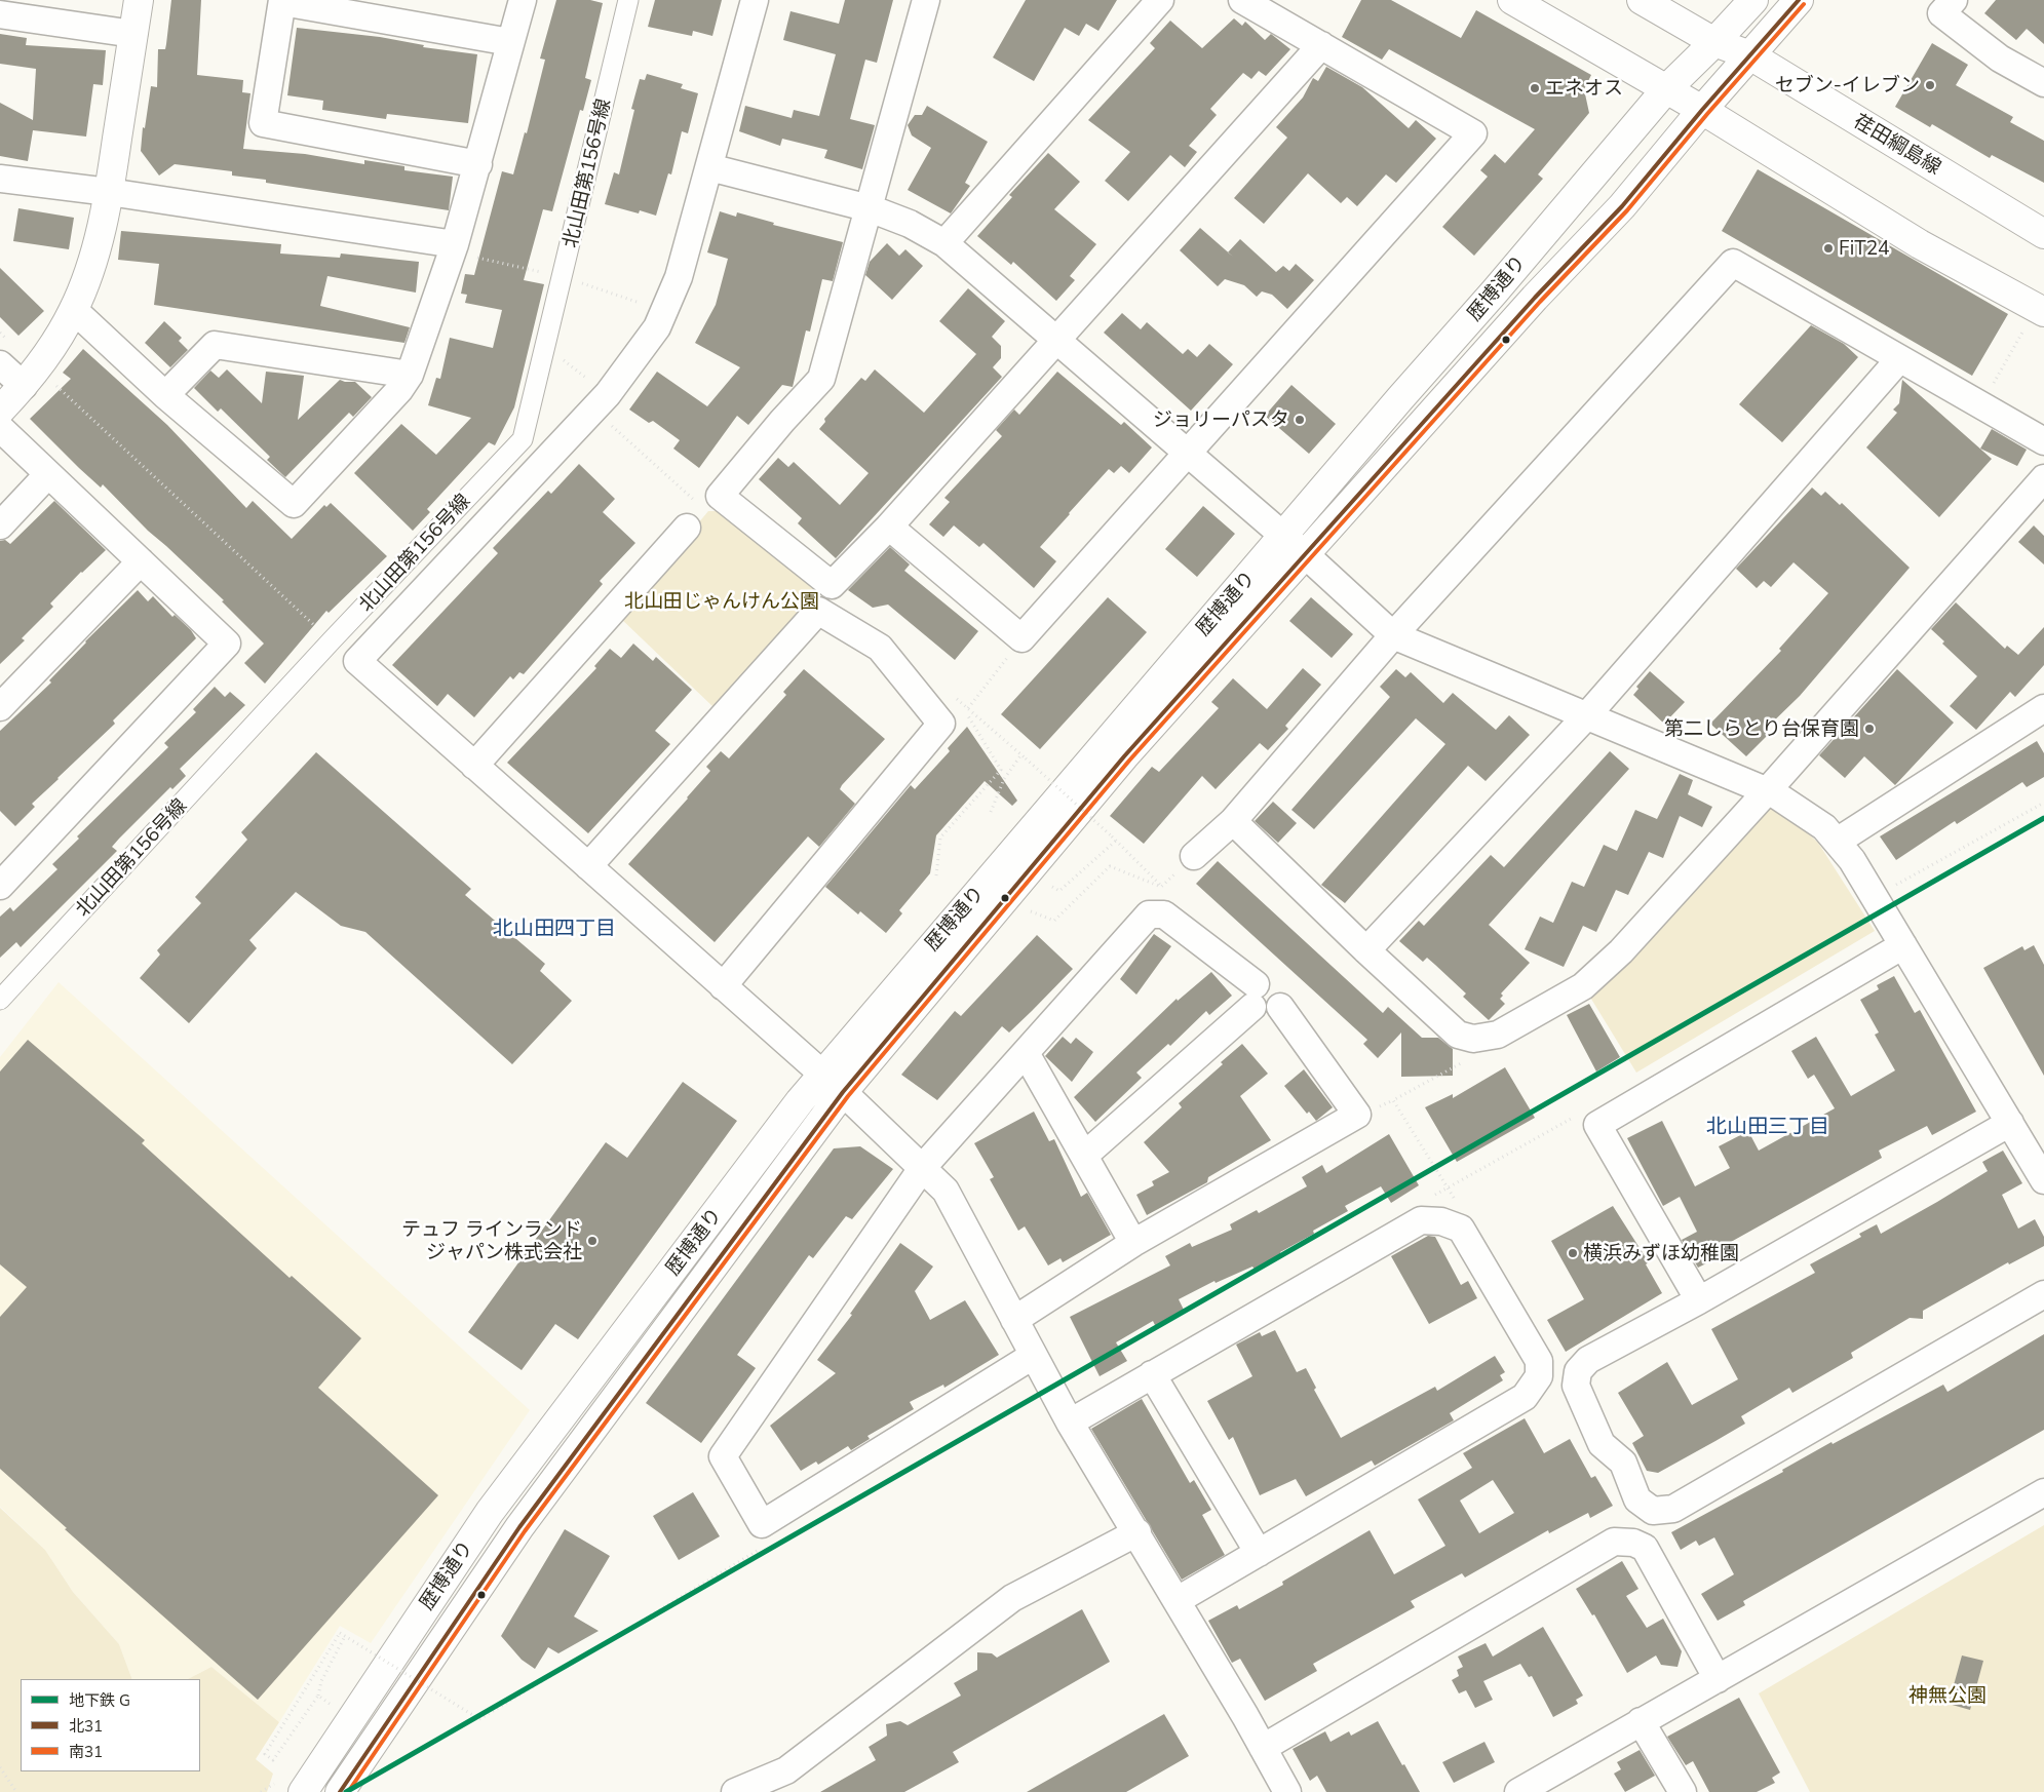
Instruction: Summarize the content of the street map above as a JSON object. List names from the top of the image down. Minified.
{"streets":{"street":["荏田綱島線","北山田第156号線","歴博通り"]},"crossings":[["荏田綱島線","歴博通り"]],"districts":["北山田四丁目","北山田三丁目"],"parks":["北山田じゃんけん公園","神無公園"],"places":["セブン-イレブン","エネオス","FiT24","ジョリーパスタ","第二しらとり台保育園","テュフ ラインランド ジャパン株式会社","横浜みずほ幼稚園"],"lines":["transit line 北31","transit line 南31","metro line G"],"legend":["地下鉄 G","北31","南31"]}
